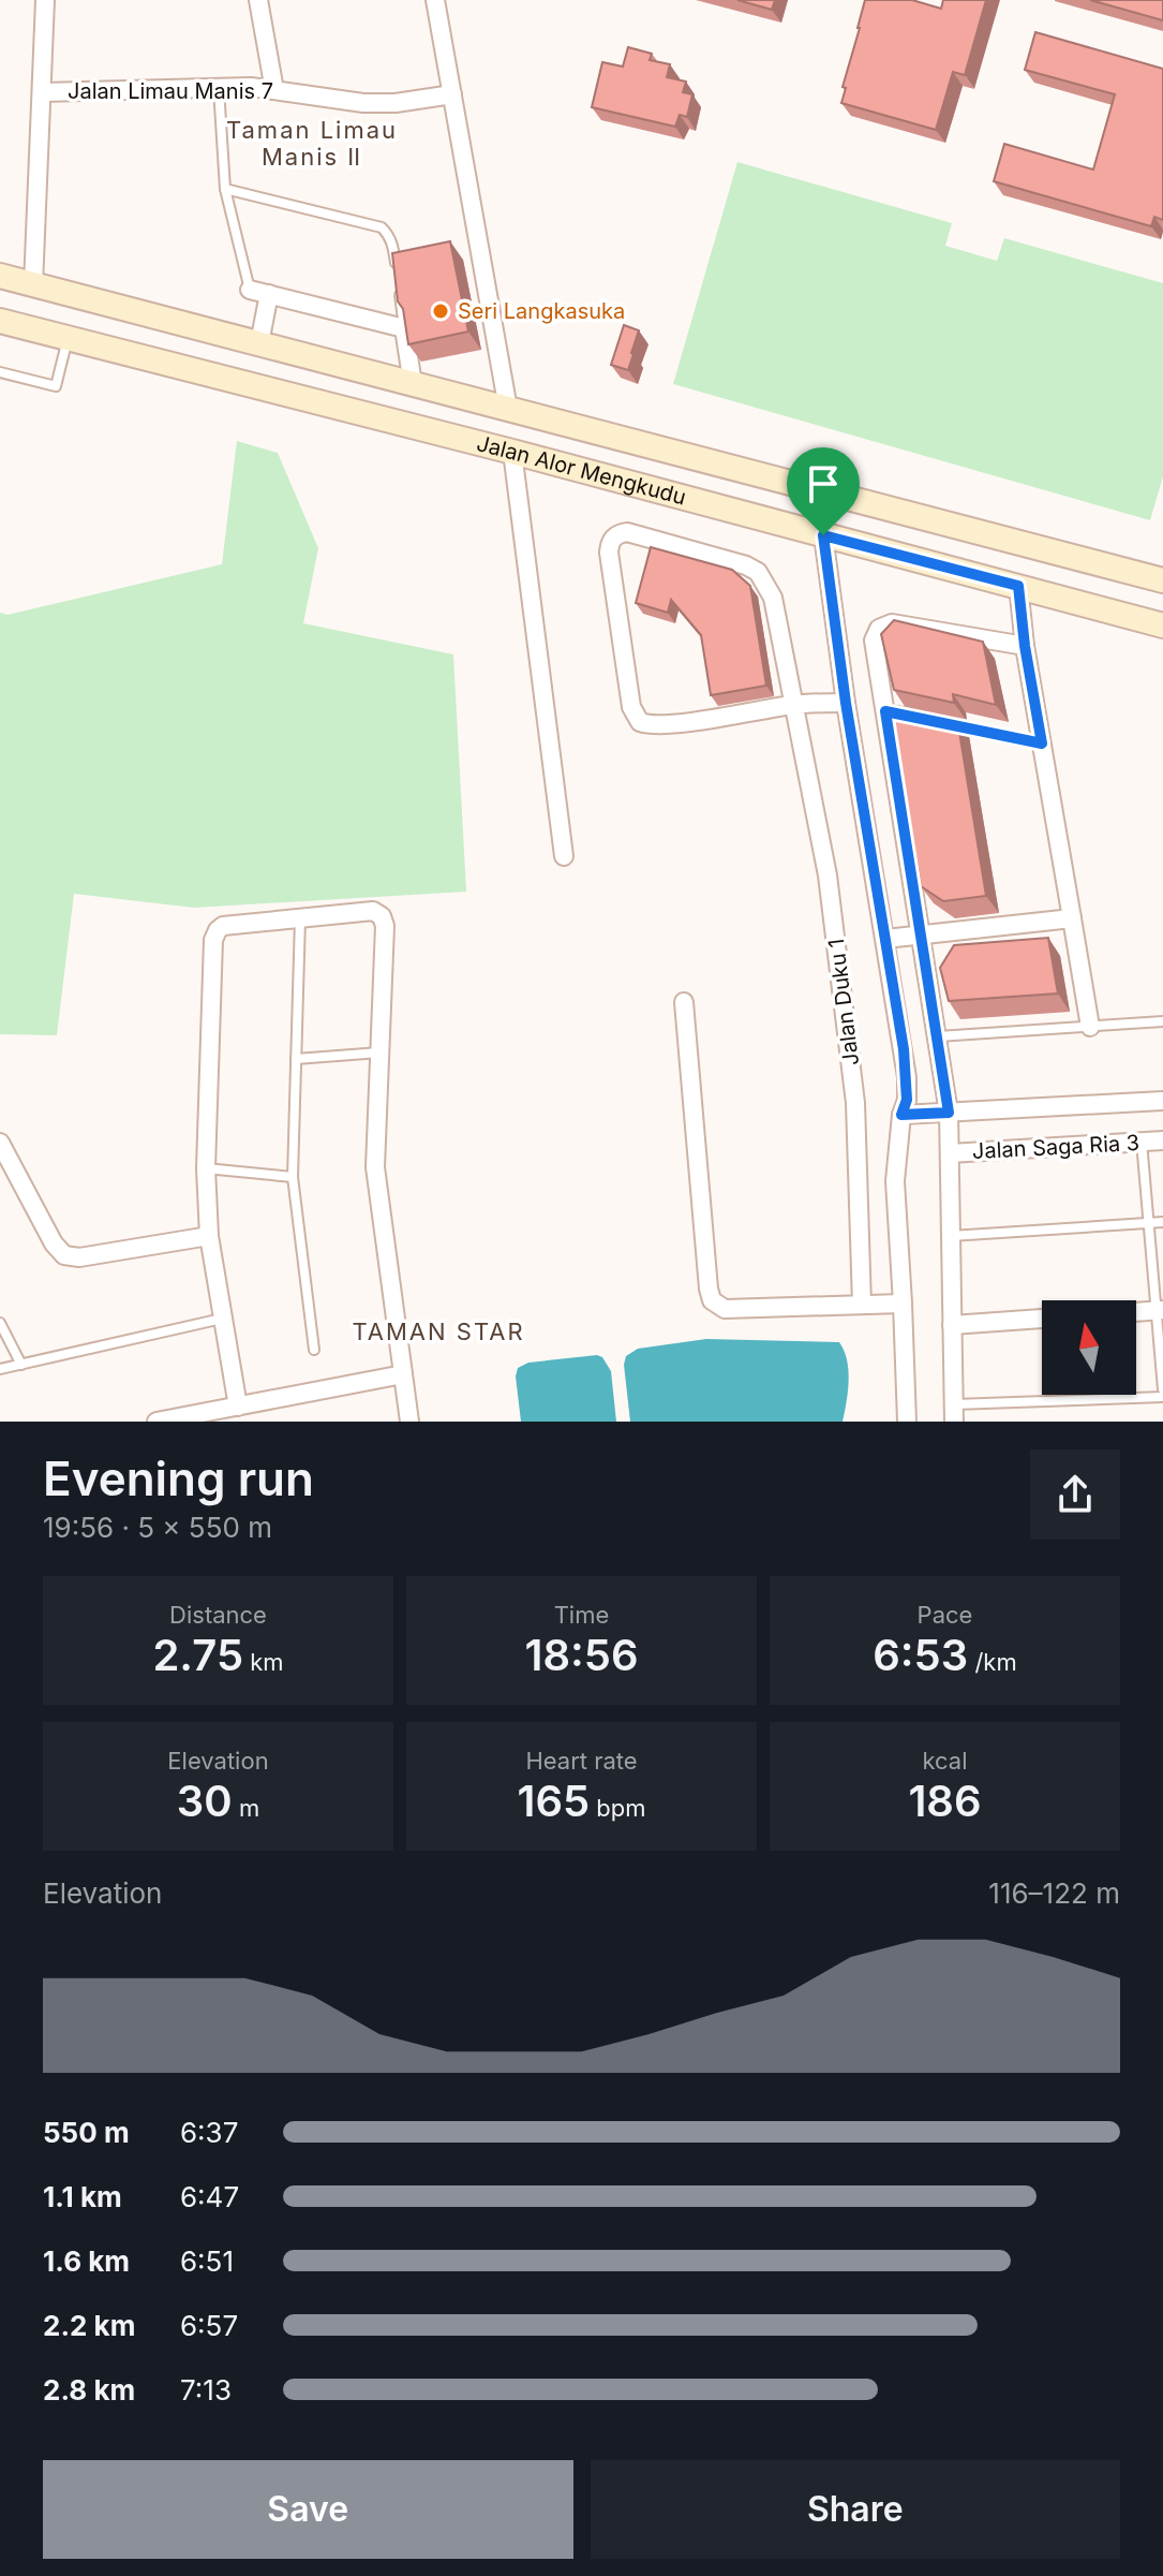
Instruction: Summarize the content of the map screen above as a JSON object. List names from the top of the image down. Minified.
{"streets":{"main road":["Jalan Alor Mengkudu"],"street":["Jalan Limau Manis 7","Jalan Duku 1","Jalan Saga Ria 3"]},"districts":["Taman Limau Manis Ⅱ","TAMAN STAR"],"places":["Seri Langkasuka"],"north":"top","page":{"heading":["Evening run","19:56 · 5 × 550 m"],"stats":[["Distance","2.75 km"],["Time","18:56"],["Pace","6:53 /km"],["Elevation","30 m"],["Heart rate","165 bpm"],["kcal","186"]],"chart":["Elevation","116–122 m"],"list":[{"name":"550 m","note":"6:37"},{"name":"1.1 km","note":"6:47"},{"name":"1.6 km","note":"6:51"},{"name":"2.2 km","note":"6:57"},{"name":"2.8 km","note":"7:13"}],"buttons":["Save","Share"]}}
